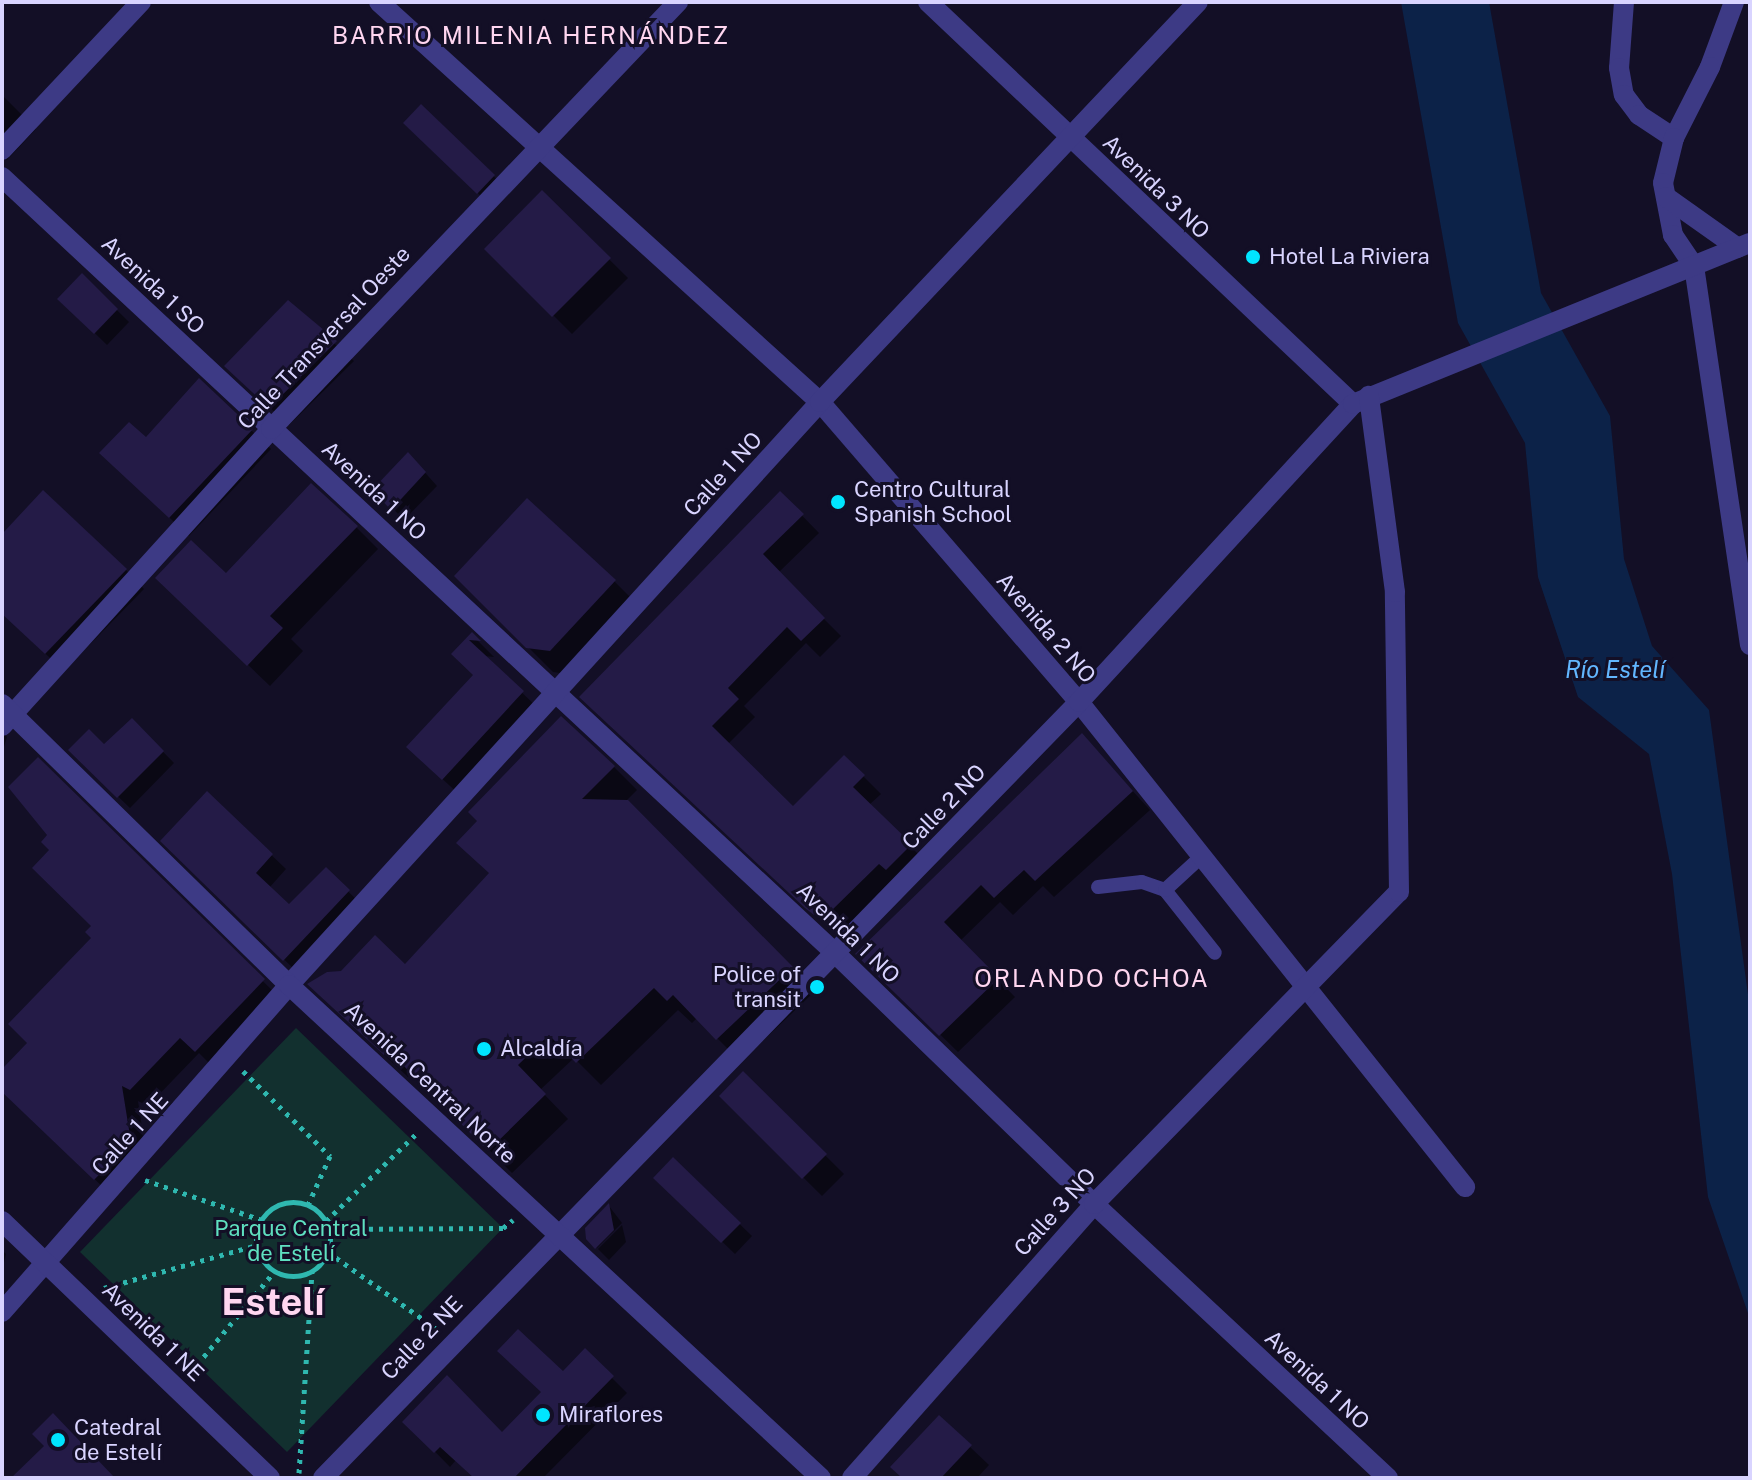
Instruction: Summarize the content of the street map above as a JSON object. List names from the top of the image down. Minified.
{"streets":{"street":["Avenida 3 NO","Avenida 1 SO","Calle Transversal Oeste","Calle 1 NO","Avenida 1 NO","Avenida 2 NO","Calle 2 NO","Avenida Central Norte","Calle 1 NE","Calle 3 NO","Avenida 1 NE","Calle 2 NE"]},"crossings":[["Avenida 3 NO","Calle 1 NO"],["Avenida 3 NO","Calle 2 NO"],["Avenida 3 NO","Calle 3 NO"],["Avenida 1 SO","Calle Transversal Oeste"],["Avenida 1 SO","Avenida 1 NO"],["Calle Transversal Oeste","Avenida 1 NO"],["Calle Transversal Oeste","Avenida 2 NO"],["Calle Transversal Oeste","Avenida Central Norte"],["Calle 1 NO","Avenida 1 NO"],["Calle 1 NO","Avenida 2 NO"],["Calle 1 NO","Avenida Central Norte"],["Calle 1 NO","Calle 1 NE"],["Avenida 1 NO","Calle 2 NO"],["Avenida 1 NO","Calle 3 NO"],["Avenida 2 NO","Calle 2 NO"],["Avenida 2 NO","Calle 3 NO"],["Calle 2 NO","Avenida Central Norte"],["Calle 2 NO","Calle 3 NO"],["Calle 2 NO","Calle 2 NE"],["Avenida Central Norte","Calle 1 NE"],["Avenida Central Norte","Calle 2 NE"],["Calle 1 NE","Avenida 1 NE"]],"districts":["BARRIO MILENIA HERNÁNDEZ","ORLANDO OCHOA","Estelí"],"water":["Río Estelí"],"parks":["Parque Central de Estelí"],"places":["Hotel La Riviera","Centro Cultural Spanish School","Police of transit","Alcaldía","Miraflores","Catedral de Estelí"]}
